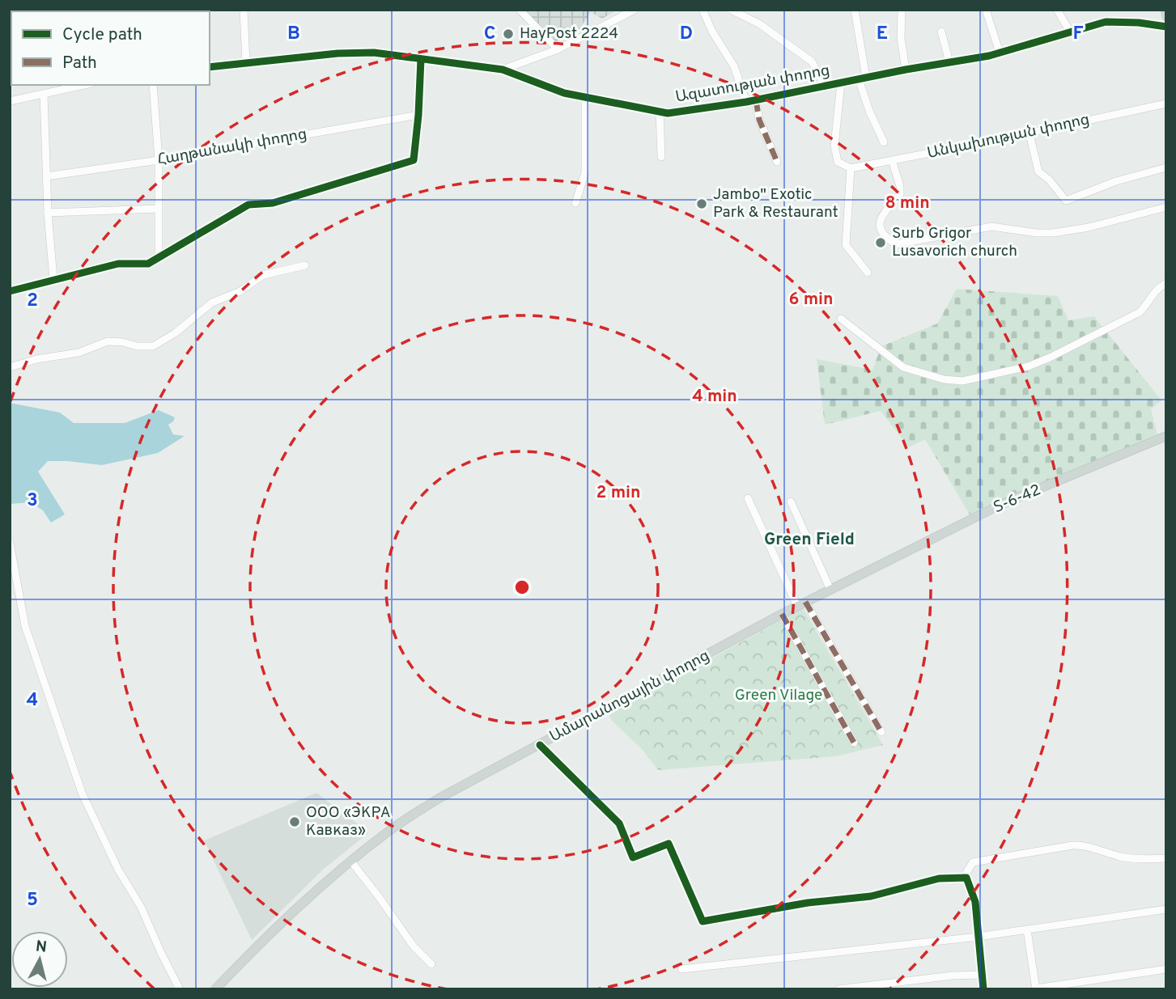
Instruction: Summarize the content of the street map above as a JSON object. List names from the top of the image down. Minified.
{"streets":{"main road":["Տ-6-42","Ամարանոցային փողոց"],"street":["Ազատության փողոց","Անկախության փողոց","Հաղթանակի փողոց"]},"crossings":[["Տ-6-42","Ամարանոցային փողոց"]],"districts":["Green Field"],"parks":["Green Vilage"],"places":["HayPost 2224","Jambo\" Exotic Park & Restaurant","Surb Grigor Lusavorich church","ООО «ЭКРА Кавказ»"],"legend":["Cycle path","Path"],"north":"top","grid":{"columns":["B","C","D","E","F"],"rows":["2","3","4","5"]},"rings":["8 min","6 min","4 min","2 min"]}
